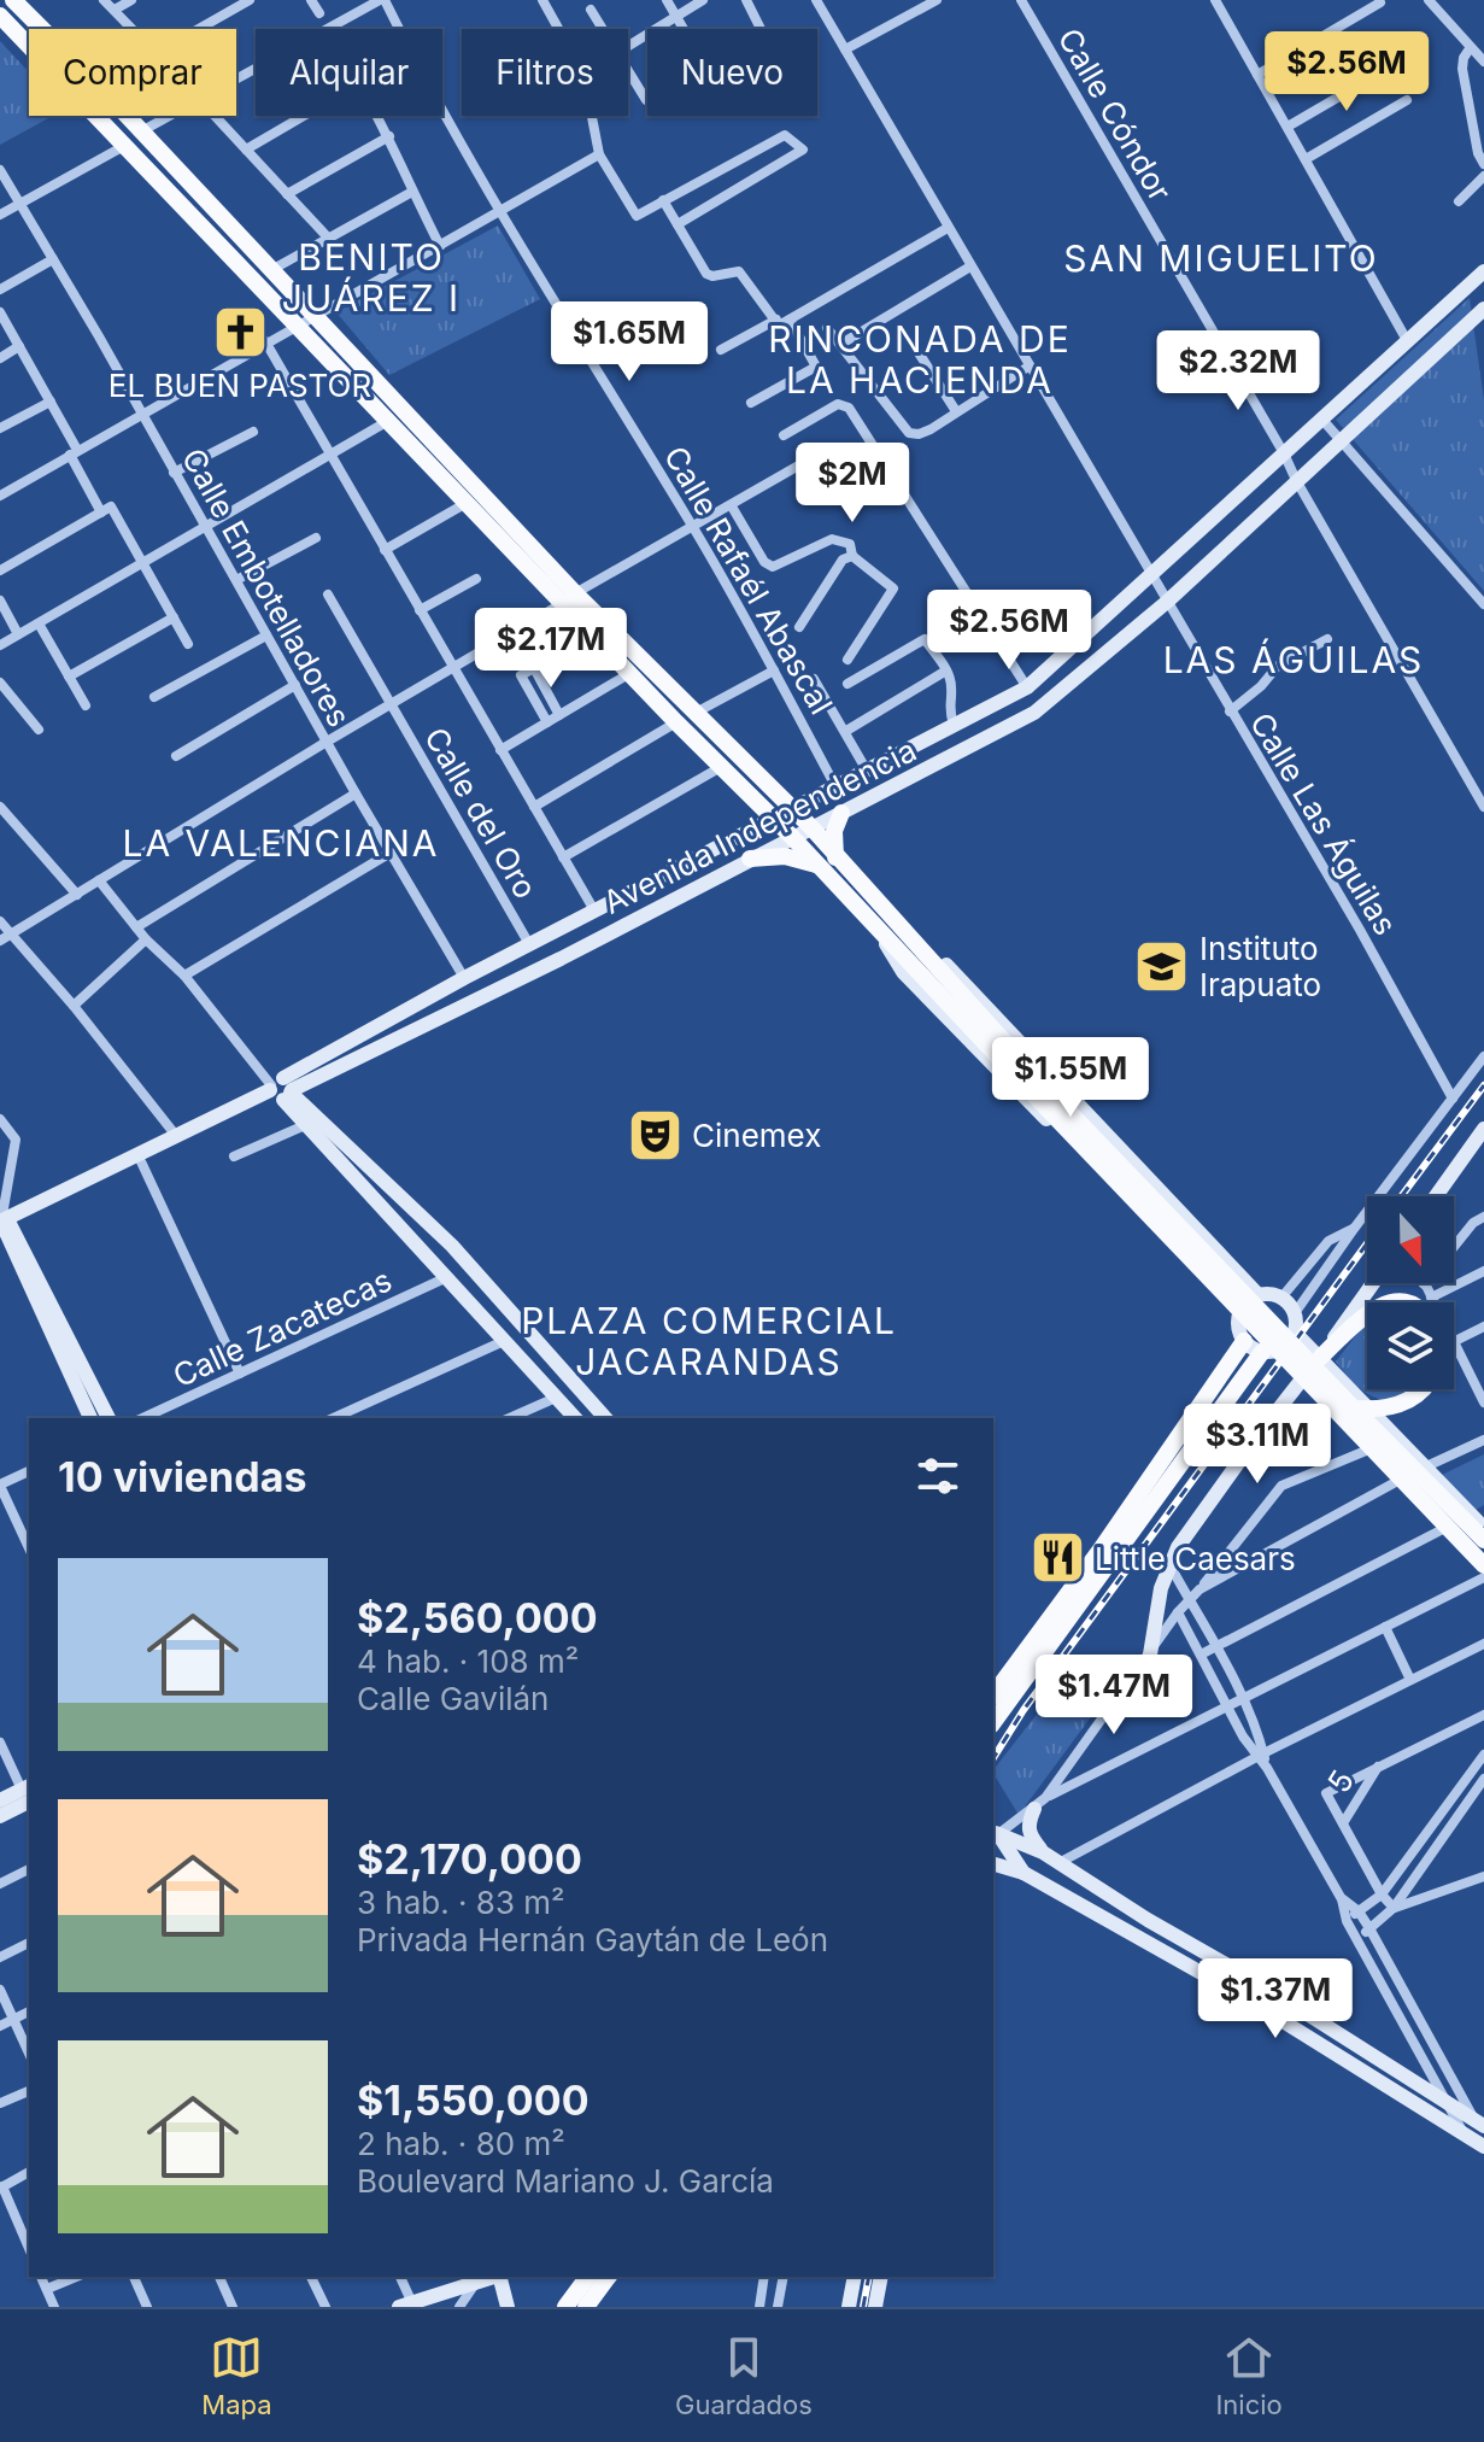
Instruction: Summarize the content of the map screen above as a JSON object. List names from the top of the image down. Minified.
{"streets":{"street":["Calle Cóndor","Calle Rafaél Abascal","Calle Embotelladores","Calle del Oro","Calle Las Águilas","Avenida Independencia","Calle Zacatecas","5"]},"crossings":[["Calle Cóndor","Avenida Independencia"],["Calle Rafaél Abascal","Avenida Independencia"],["Calle Embotelladores","Avenida Independencia"],["Calle del Oro","Avenida Independencia"],["Calle Las Águilas","Avenida Independencia"]],"districts":["BENITO JUÁREZ I","SAN MIGUELITO","RINCONADA DE LA HACIENDA","LAS ÁGUILAS","LA VALENCIANA","PLAZA COMERCIAL JACARANDAS"],"places":{"church":["EL BUEN PASTOR"],"school or university":["Instituto Irapuato"],"theatre":["Cinemex"],"restaurant":["Little Caesars"]},"north":"bottom","page":{"chip":["Comprar","Alquilar","Filtros","Nuevo"],"price":["$2.56M","$1.65M","$2.32M","$2M","$2.56M","$2.17M","$1.55M","$3.11M","$1.47M","$1.37M"],"heading":"10 viviendas","list":[{"name":"$2,560,000","note":"4 hab. · 108 m² · Calle Gavilán"},{"name":"$2,170,000","note":"3 hab. · 83 m² · Privada Hernán Gaytán de León"},{"name":"$1,550,000","note":"2 hab. · 80 m² · Boulevard Mariano J. García"}],"tabs":["Mapa","Guardados","Inicio"]}}
